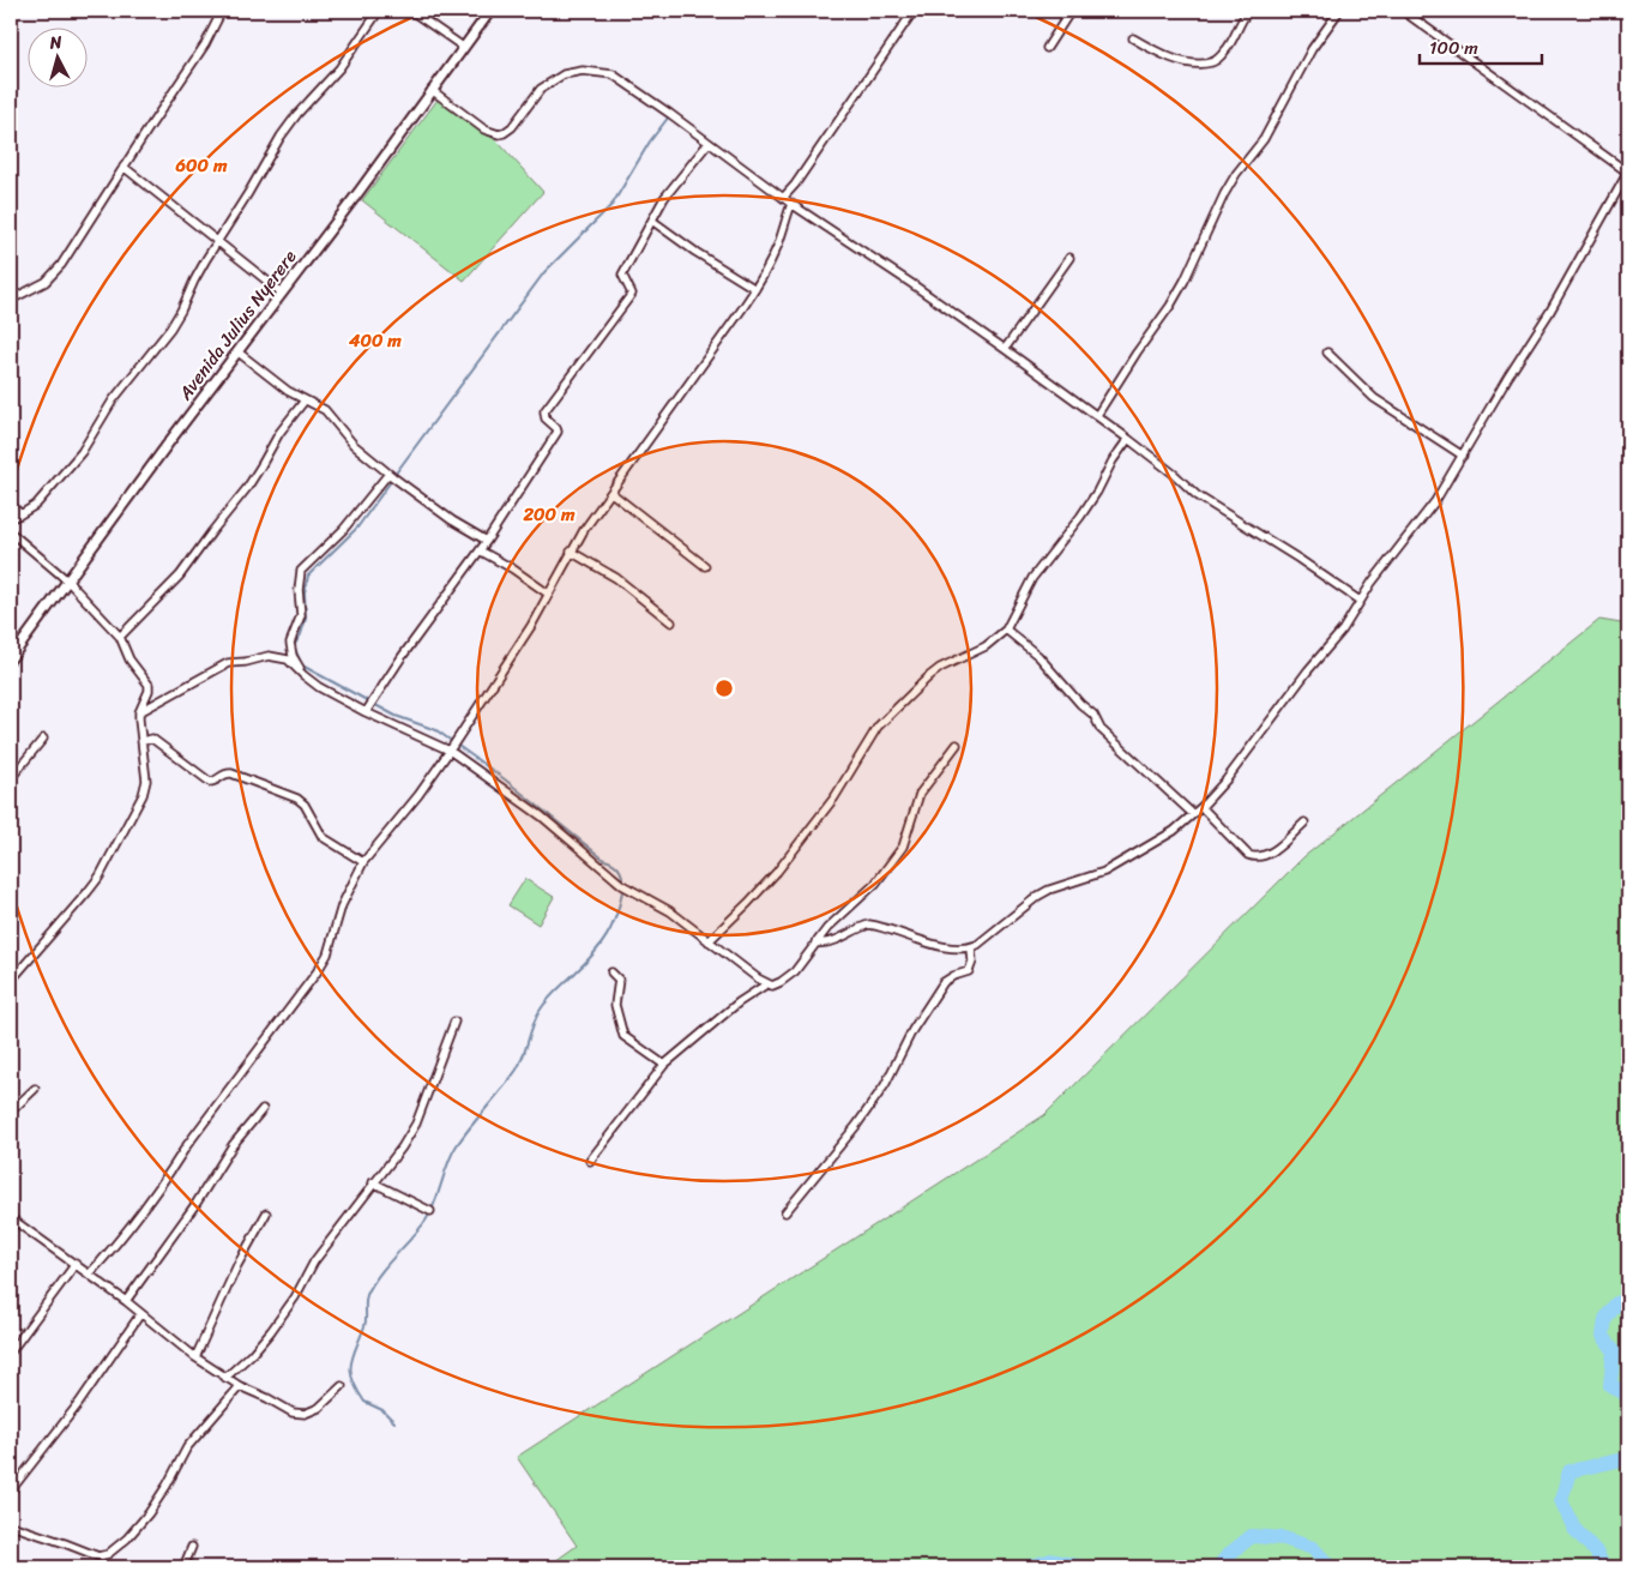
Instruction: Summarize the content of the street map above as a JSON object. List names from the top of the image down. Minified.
{"streets":{"street":["Avenida Julius Nyerere"]},"scale_bar":"100 m","north":"top","rings":["600 m","400 m","200 m"]}
